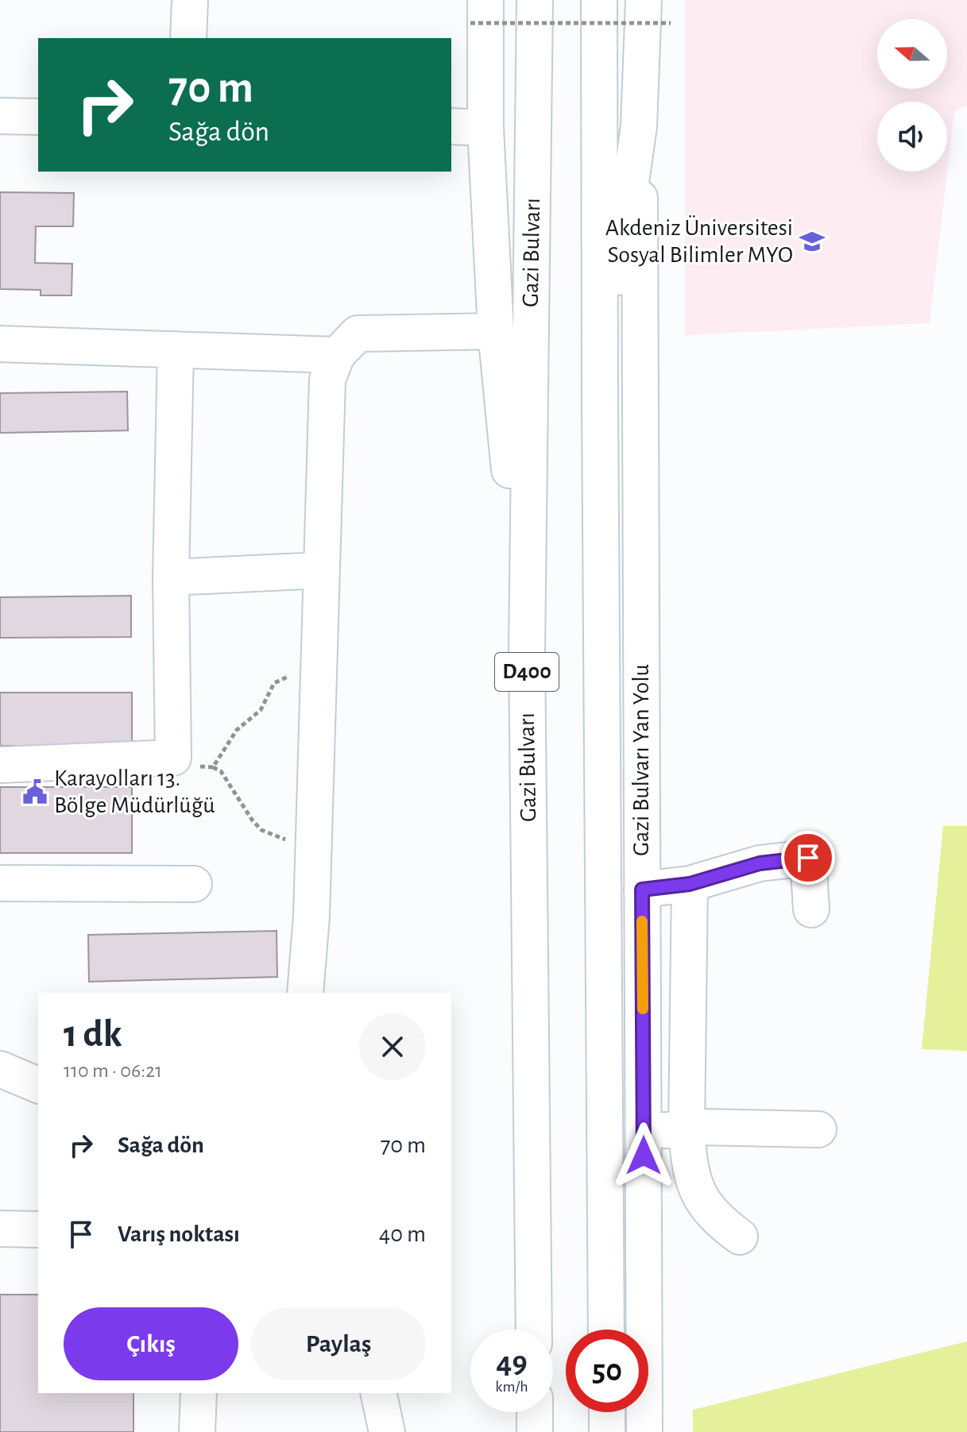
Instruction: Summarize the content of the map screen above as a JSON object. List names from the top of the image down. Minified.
{"streets":{"main road":["Gazi Bulvarı","D400","Gazi Bulvarı Yan Yolu"]},"places":{"school or university":["Akdeniz Üniversitesi Sosyal Bilimler MYO"],"public building":["Karayolları 13. Bölge Müdürlüğü"]},"north":"left","page":{"turn":["70 m","Sağa dön"],"heading":["1 dk","110 m · 06:21"],"list":[{"name":"Sağa dön","value":"70 m"},{"name":"Varış noktası","value":"40 m"}],"buttons":["Çıkış","Paylaş"],"speed":"49 km/h","limit":"50"}}
